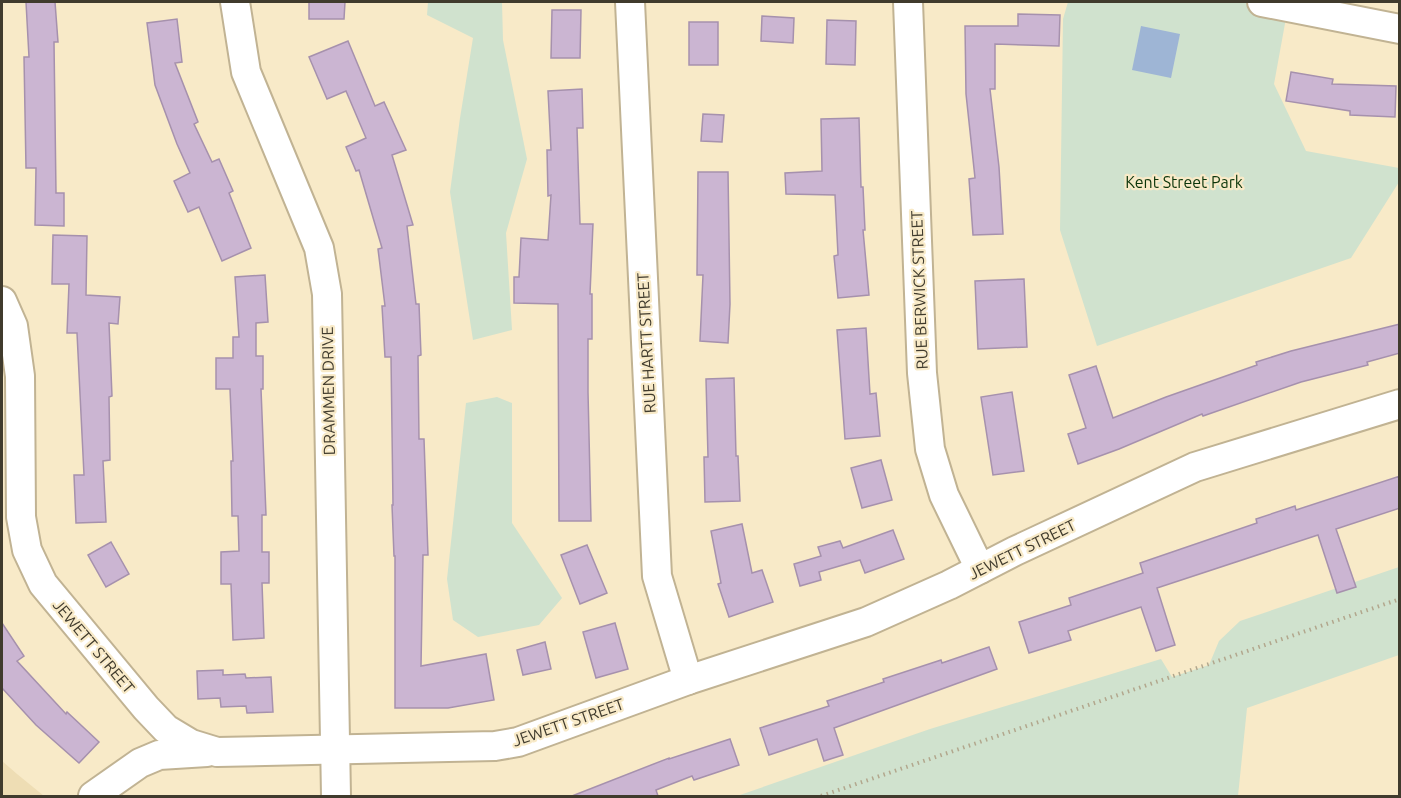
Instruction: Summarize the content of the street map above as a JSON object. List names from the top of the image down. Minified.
{"streets":{"street":["RUE BERWICK STREET","RUE HARTT STREET","DRAMMEN DRIVE","JEWETT STREET"]},"crossings":[["RUE BERWICK STREET","JEWETT STREET"],["RUE HARTT STREET","JEWETT STREET"],["DRAMMEN DRIVE","JEWETT STREET"]],"parks":["Kent Street Park"]}
